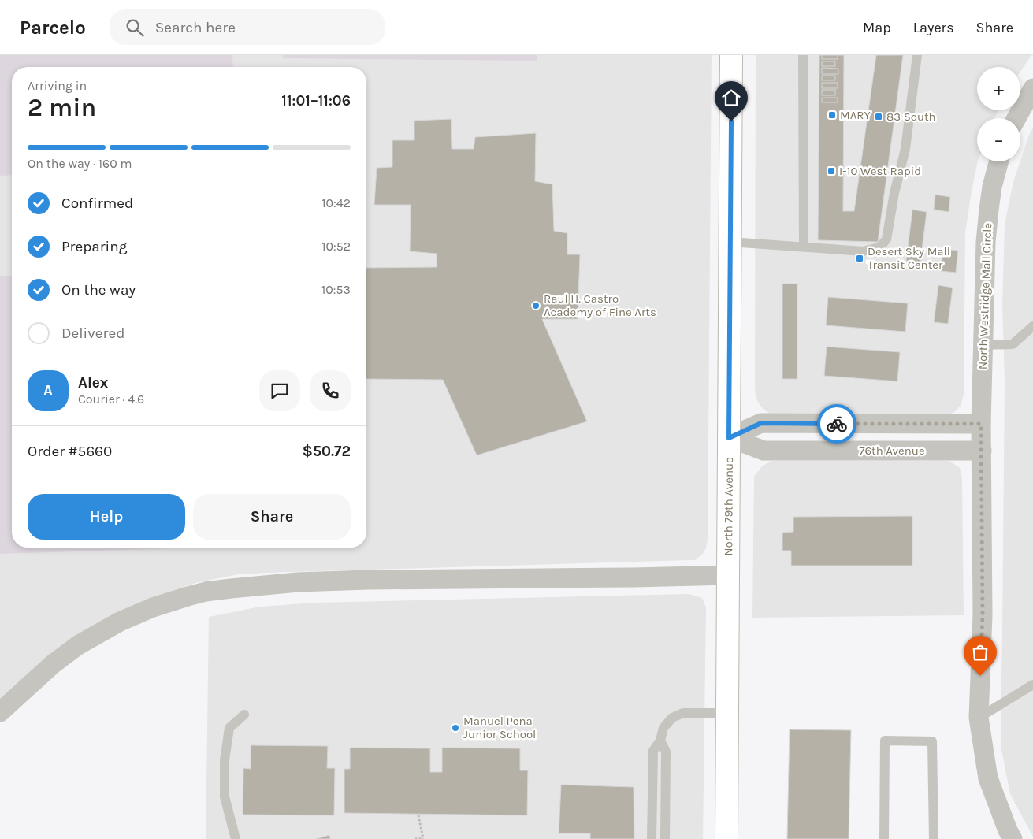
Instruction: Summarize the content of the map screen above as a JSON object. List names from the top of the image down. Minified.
{"streets":{"street":["North Westridge Mall Circle","76th Avenue","North 79th Avenue"]},"crossings":[["North Westridge Mall Circle","76th Avenue"],["76th Avenue","North 79th Avenue"]],"places":{"transit":["MARY","83 South","I-10 West Rapid","Desert Sky Mall Transit Center"],"other":["Raul H. Castro Academy of Fine Arts","Manuel Pena Junior School"]},"page":{"header":"Parcelo","search":"Search here","nav":["Map","Layers","Share"],"map_buttons":["+","−"],"heading":["2 min","Arriving in","11:01–11:06"],"panel":["Alex","Courier · 4.6","Order #5660","$50.72"],"bar":"On the way · 160 m","list":[["Confirmed","10:42"],["Preparing","10:52"],["On the way","10:53"],"Delivered"],"round":"A","buttons":["Help","Share"]}}
